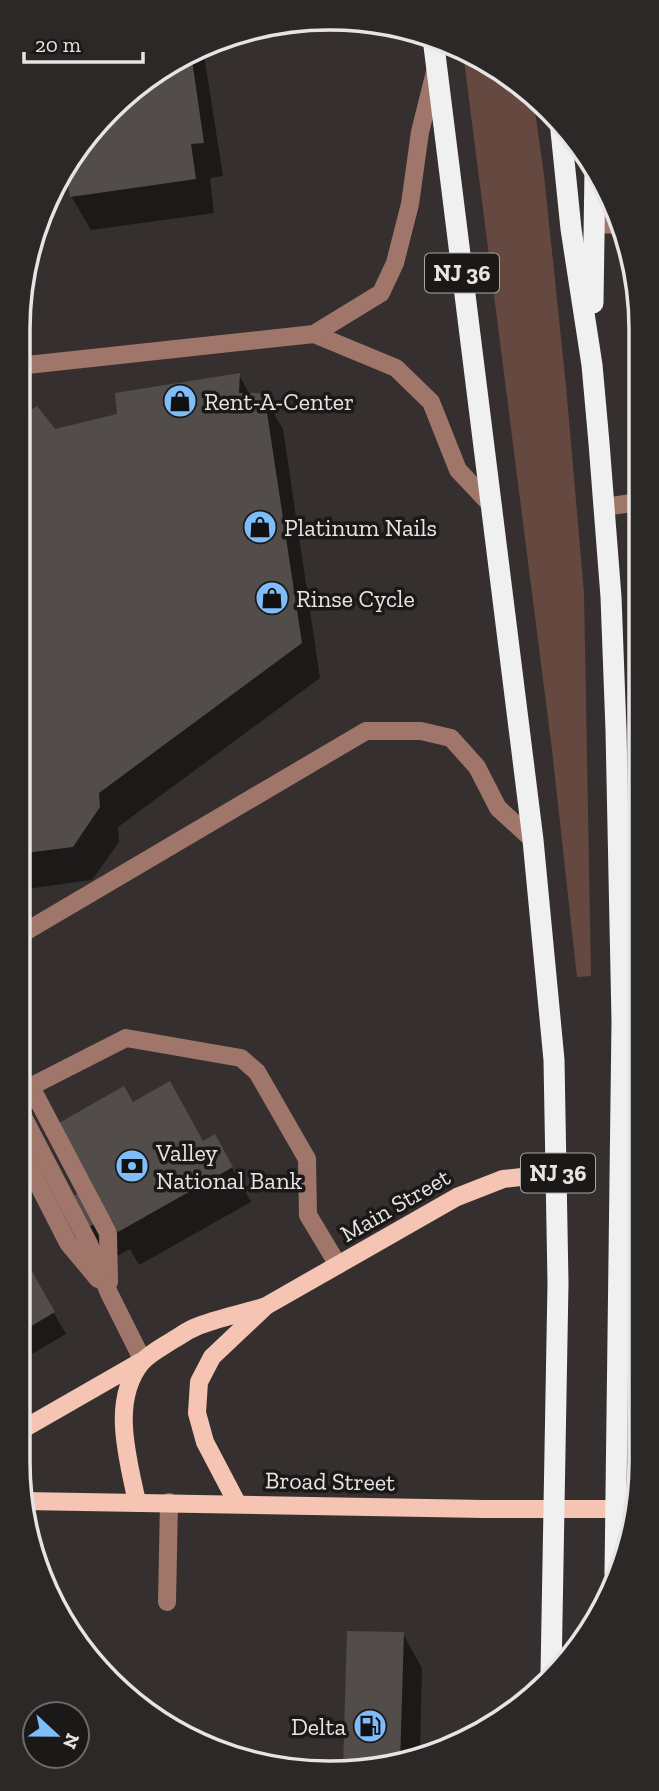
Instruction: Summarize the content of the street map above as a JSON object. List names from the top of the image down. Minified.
{"streets":{"highway":["NJ 36"],"main road":["Main Street","Broad Street"]},"crossings":[["NJ 36","Main Street"],["NJ 36","Broad Street"],["Main Street","Broad Street"]],"places":{"shop":["Rent-A-Center","Platinum Nails","Rinse Cycle"],"bank":["Valley National Bank"],"fuel station":["Delta"]},"scale_bar":"20 m","north":"right"}
